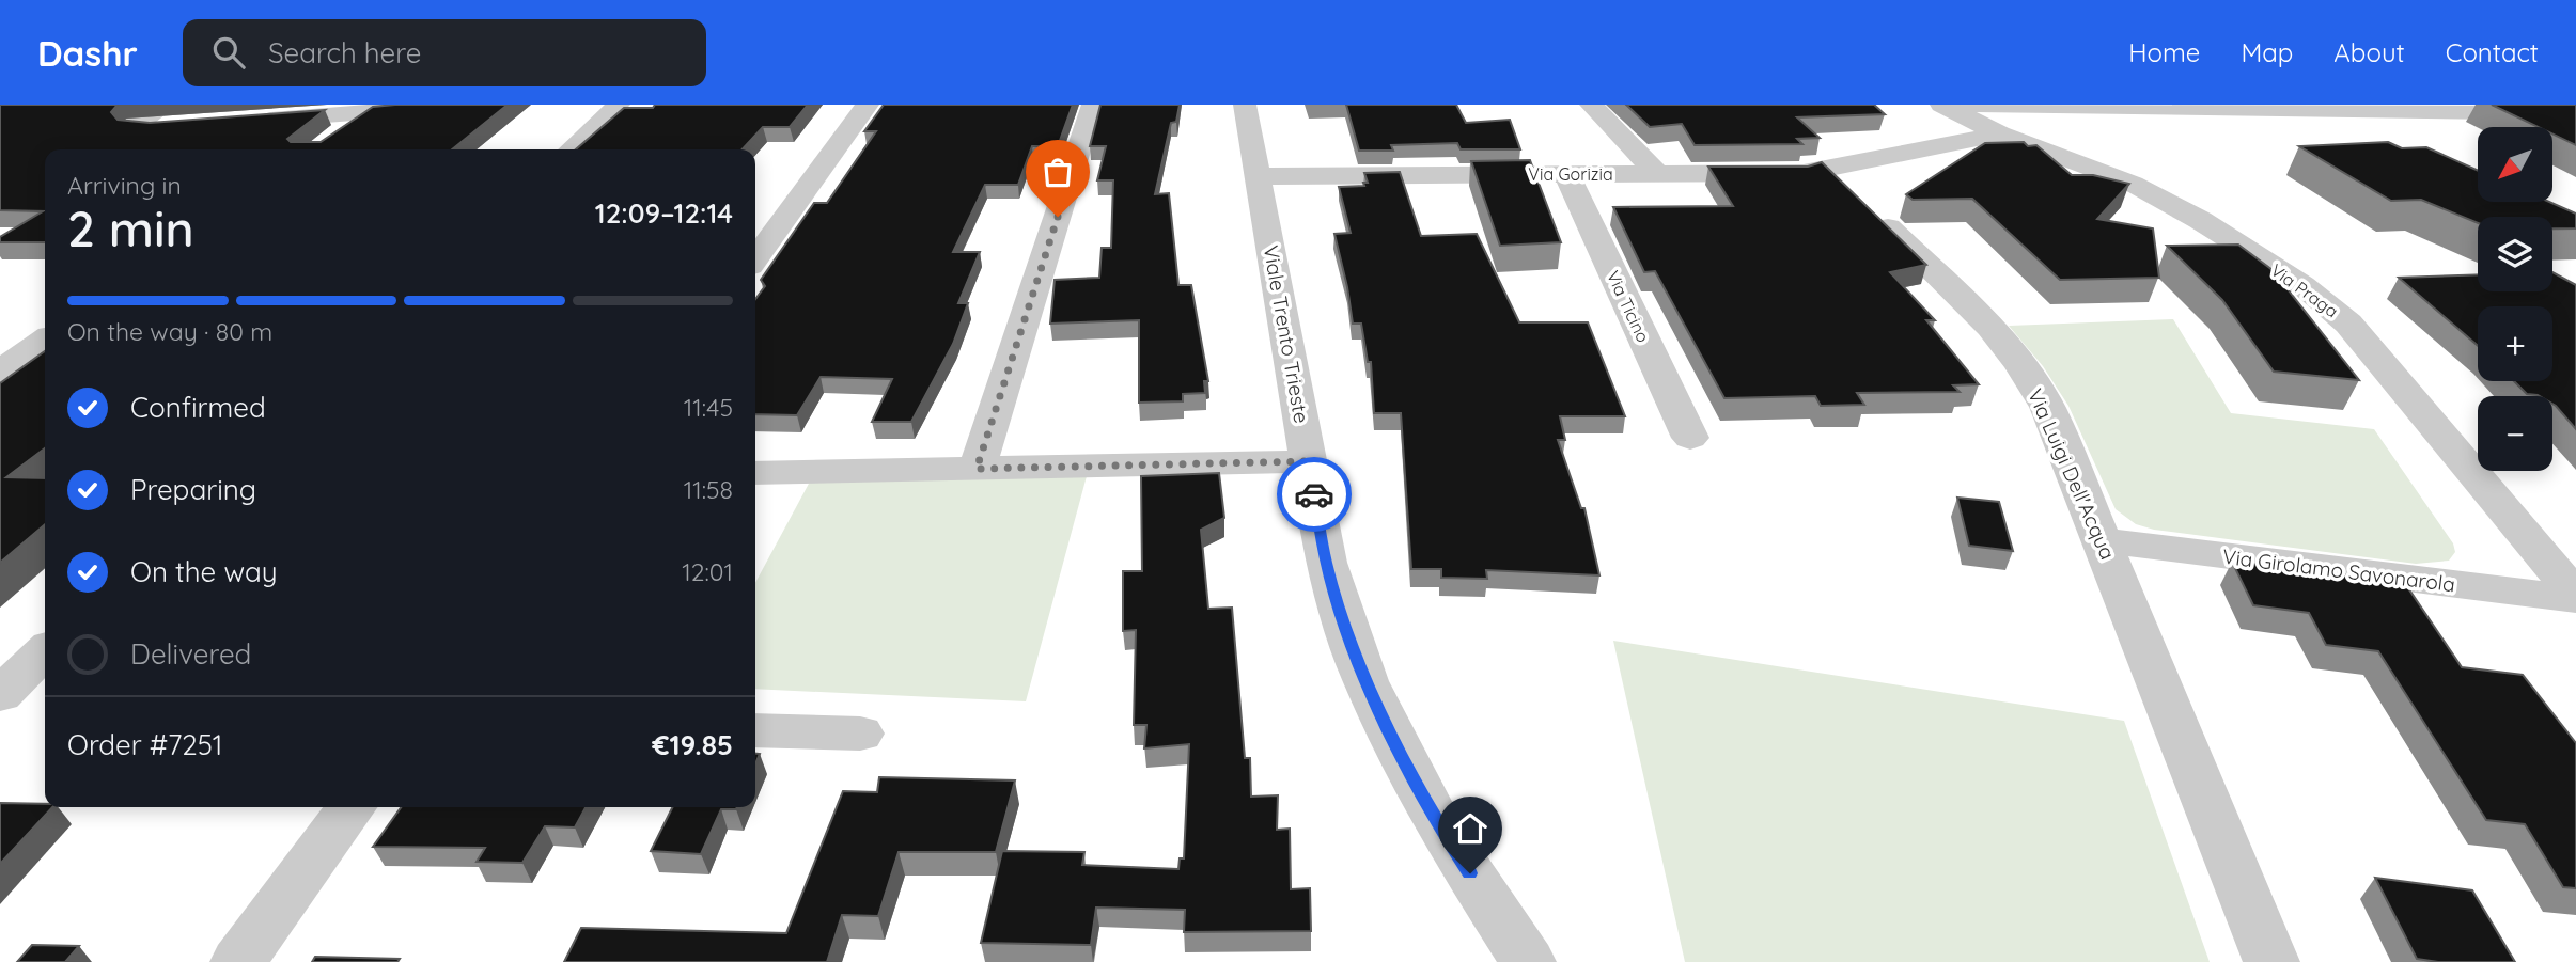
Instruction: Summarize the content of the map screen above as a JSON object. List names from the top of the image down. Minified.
{"streets":{"street":["Via Gorizia","Via Praga","Via Ticino","Viale Trento Trieste","Via Luigi Dell'Acqua","Via Girolamo Savonarola"]},"crossings":[["Via Gorizia","Via Ticino"],["Via Gorizia","Viale Trento Trieste"],["Via Praga","Via Girolamo Savonarola"],["Via Luigi Dell'Acqua","Via Girolamo Savonarola"]],"north":"bottom left","page":{"header":"Dashr","search":"Search here","nav":["Home","Map","About","Contact"],"map_buttons":["+","−"],"heading":["2 min","Arriving in","12:09–12:14"],"panel":["Order #7251","€19.85"],"bar":"On the way · 80 m","list":[["Confirmed","11:45"],["Preparing","11:58"],["On the way","12:01"],"Delivered"]}}
